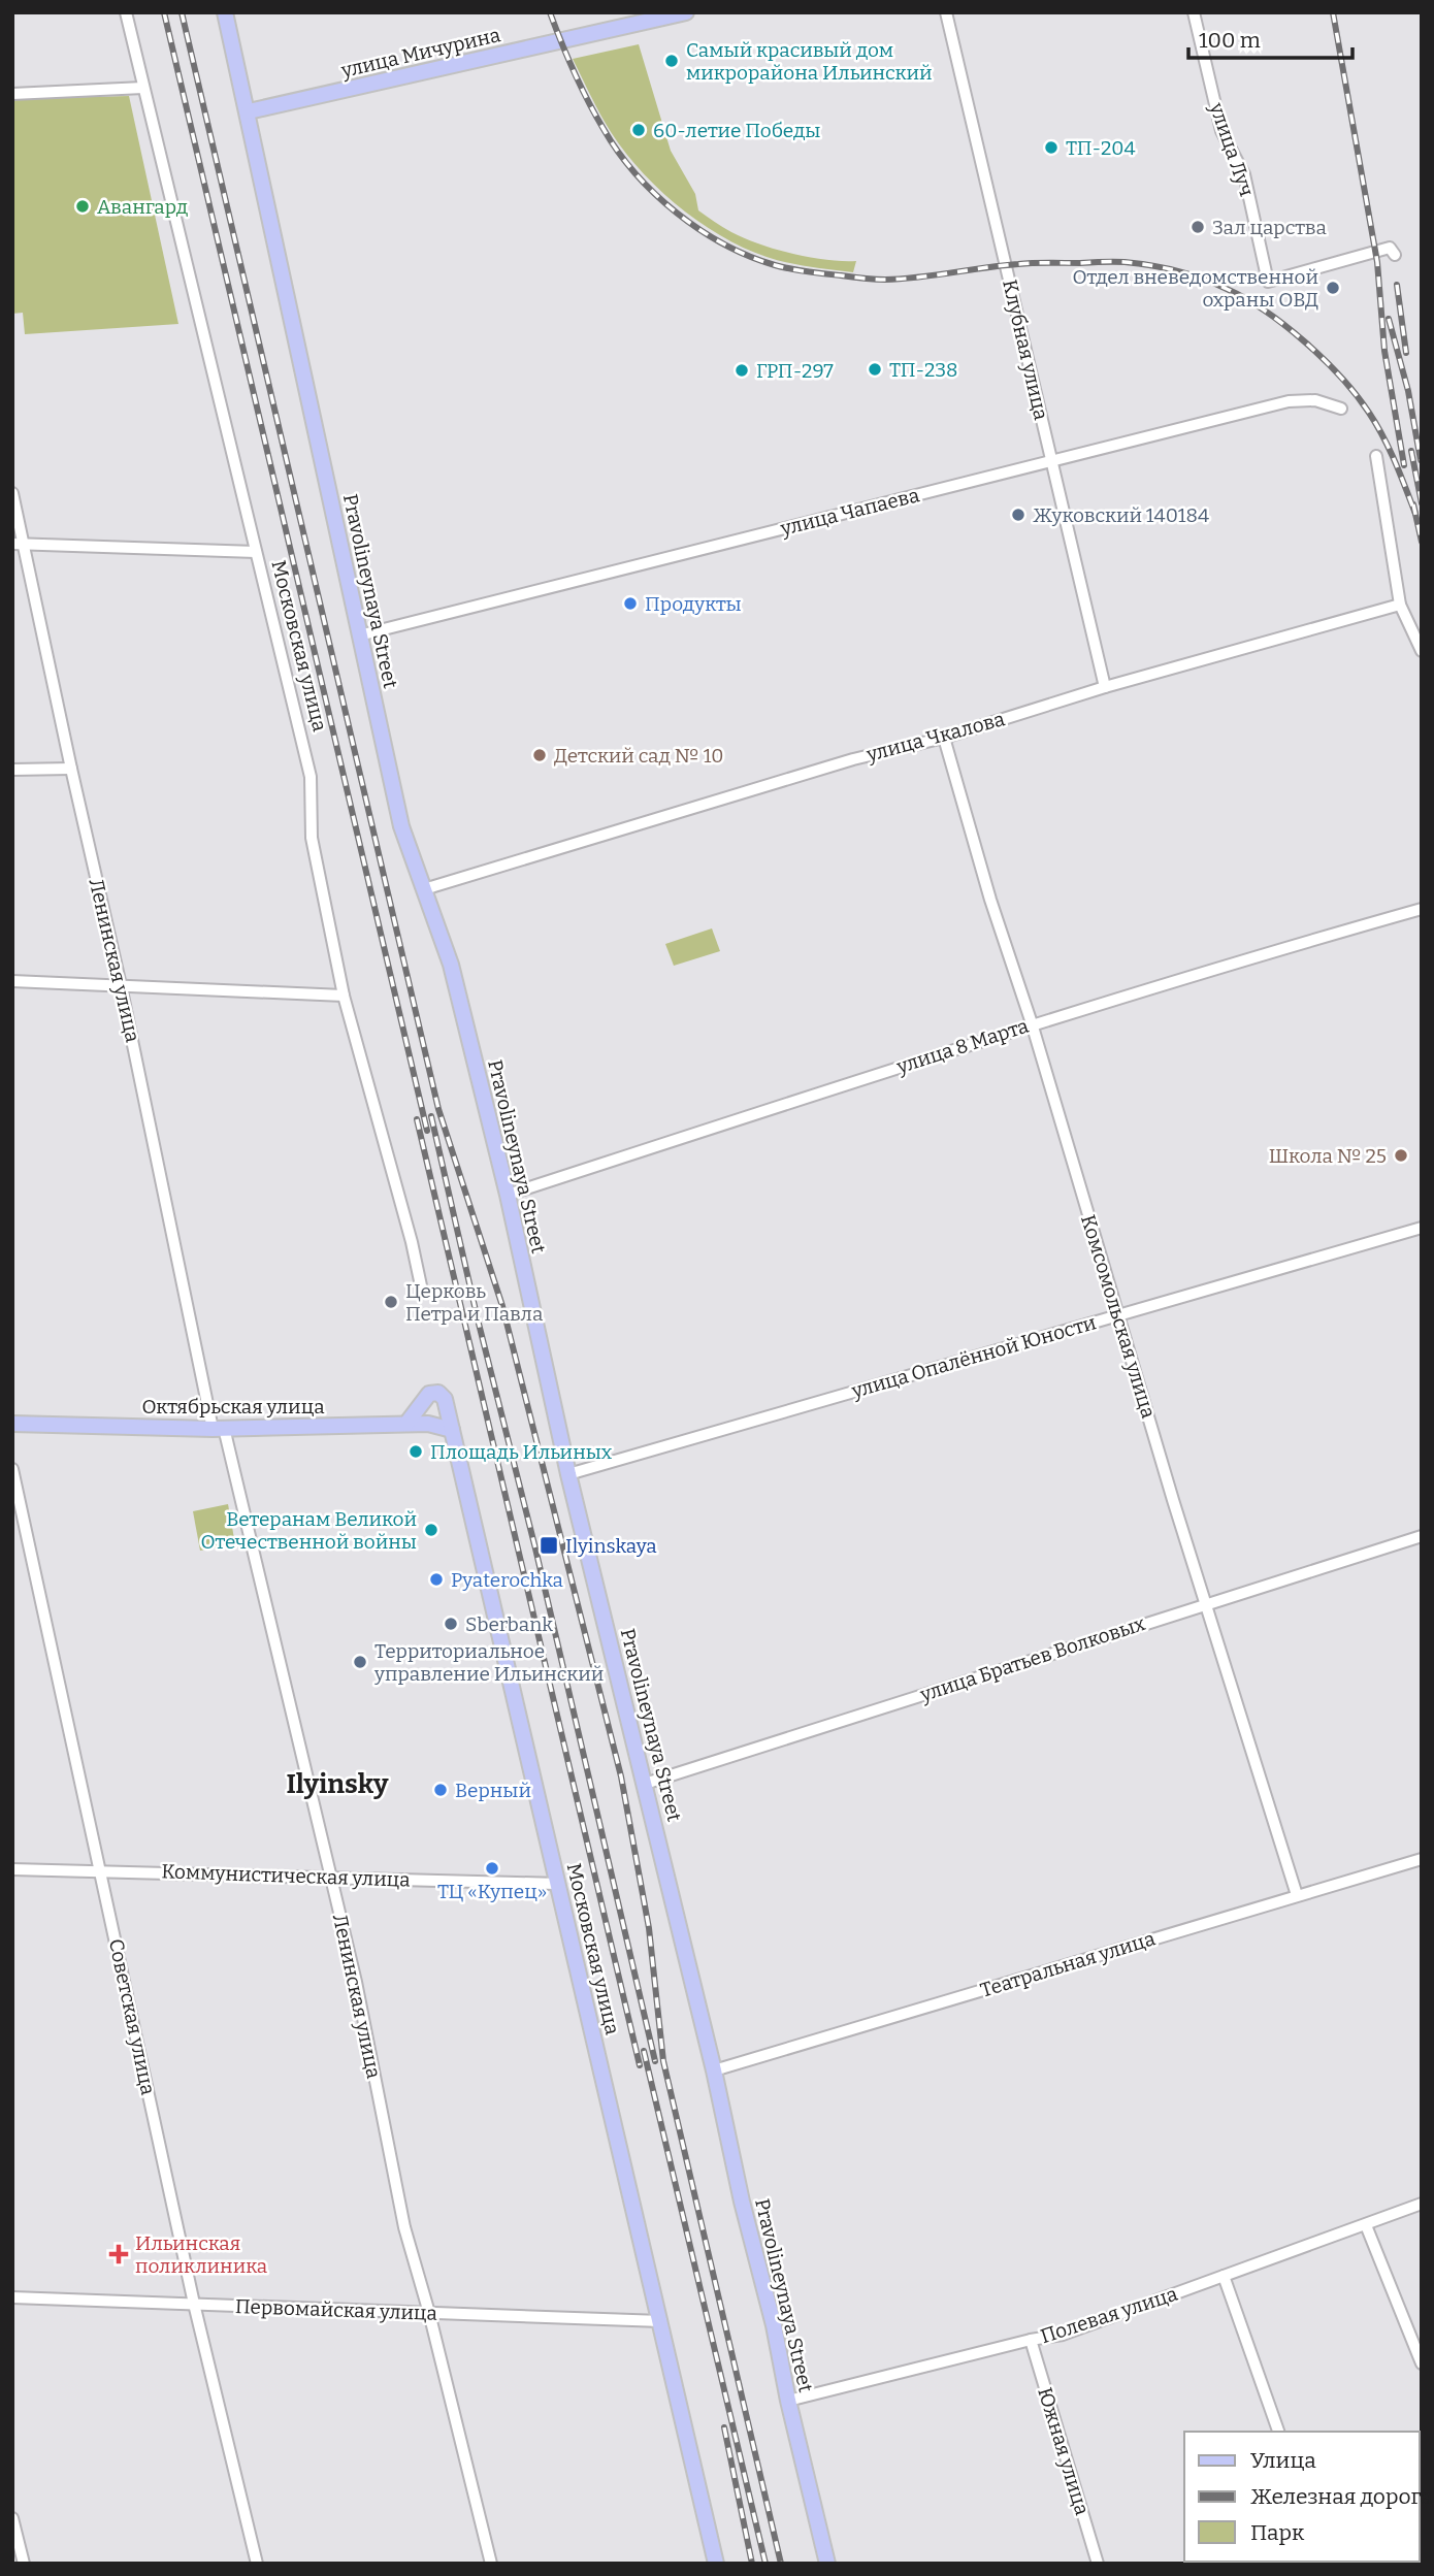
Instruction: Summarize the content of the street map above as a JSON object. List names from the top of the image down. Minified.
{"streets":{"main road":["улица Мичурина","Pravolineynaya Street","Московская улица","Октябрьская улица"],"street":["улица Луч","Клубная улица","улица Чапаева","улица Чкалова","Ленинская улица","улица 8 Марта","Комсомольская улица","улица Опалённой Юности","улица Братьев Волковых","Коммунистическая улица","Театральная улица","Советская улица","Первомайская улица","Полевая улица","Южная улица"]},"crossings":[["улица Мичурина","Pravolineynaya Street"],["Клубная улица","улица Чапаева"],["Клубная улица","улица Чкалова"],["улица Чапаева","Pravolineynaya Street"],["Pravolineynaya Street","улица Чкалова"],["Pravolineynaya Street","улица 8 Марта"],["Pravolineynaya Street","улица Опалённой Юности"],["Pravolineynaya Street","улица Братьев Волковых"],["Pravolineynaya Street","Театральная улица"],["Pravolineynaya Street","Полевая улица"],["Московская улица","Октябрьская улица"],["Московская улица","Коммунистическая улица"],["Московская улица","Первомайская улица"],["улица Чкалова","Комсомольская улица"],["Ленинская улица","Октябрьская улица"],["Ленинская улица","Коммунистическая улица"],["Ленинская улица","Первомайская улица"],["улица 8 Марта","Комсомольская улица"],["Комсомольская улица","улица Опалённой Юности"],["Комсомольская улица","улица Братьев Волковых"],["Комсомольская улица","Театральная улица"],["Коммунистическая улица","Советская улица"],["Советская улица","Первомайская улица"],["Полевая улица","Южная улица"]],"districts":["Ilyinsky"],"places":{"other":["Самый красивый дом микрорайона Ильинский","60-летие Победы","ТП-204","Авангард","Зал царства","Отдел вневедомственной охраны ОВД","ТП-238","ГРП-297","Жуковский 140184","Продукты","Детский сад № 10","Школа № 25","Церковь Петра и Павла","Площадь Ильиных","Ветеранам Великой Отечественной войны","Pyaterochka","Sberbank","Территориальное управление Ильинский","Верный","ТЦ «Купец»"],"transit":["Ilyinskaya"],"health":["Ильинская поликлиника"]},"legend":["Улица","Железная дорога","Парк"],"scale_bar":"100 m"}
